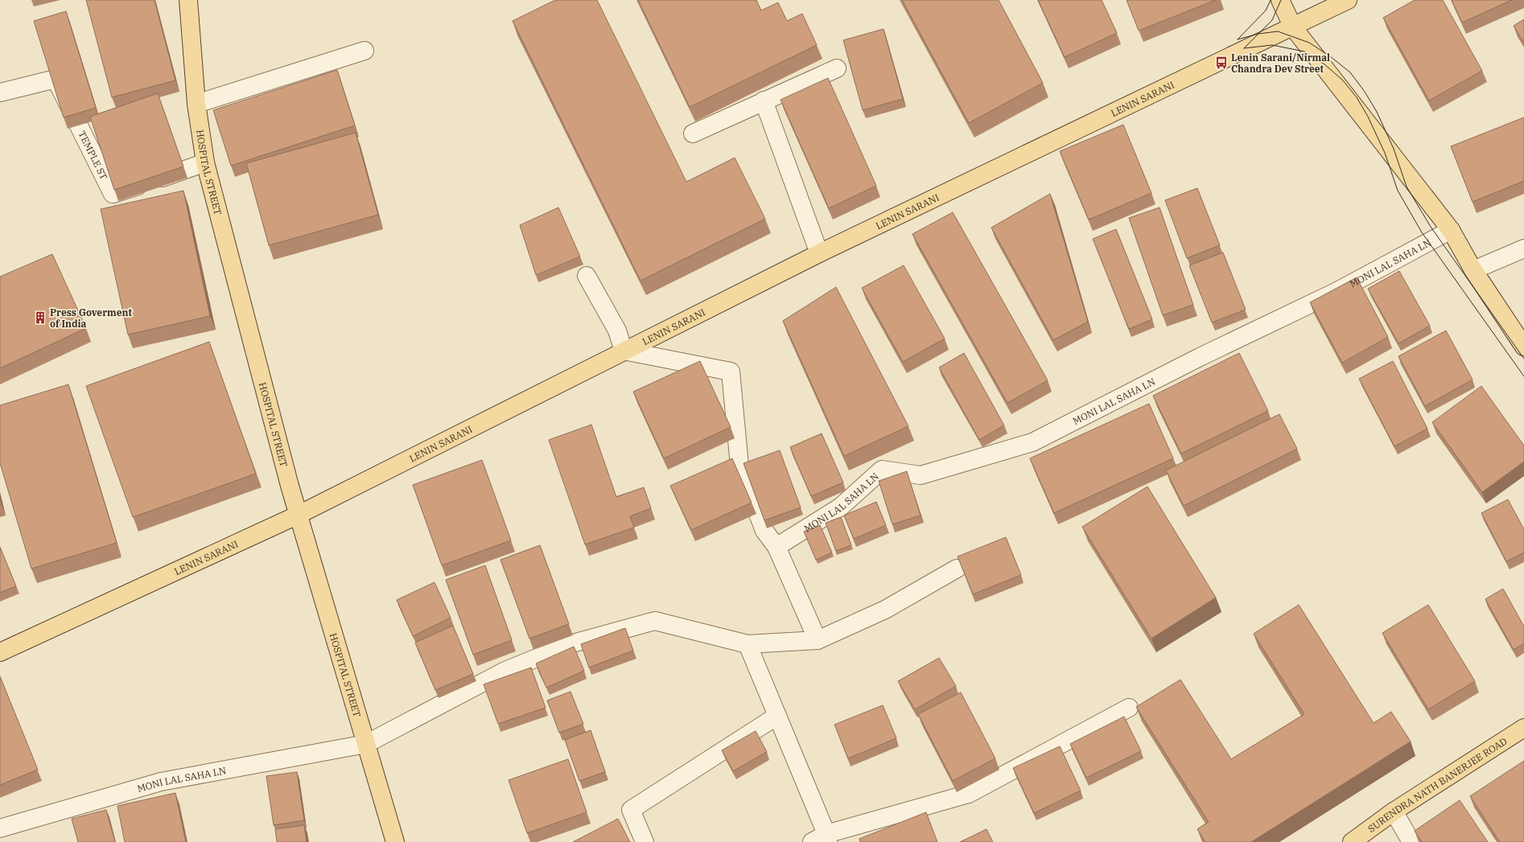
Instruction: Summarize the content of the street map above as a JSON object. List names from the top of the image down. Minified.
{"streets":{"main road":["LENIN SARANI","HOSPITAL STREET","SURENDRA NATH BANERJEE ROAD"],"street":["TEMPLE ST","MONI LAL SAHA LN"]},"crossings":[["LENIN SARANI","HOSPITAL STREET"],["TEMPLE ST","HOSPITAL STREET"],["HOSPITAL STREET","MONI LAL SAHA LN"]],"places":{"bus stop":["Lenin Sarani/Nirmal Chandra Dev Street"],"building":["Press Goverment of India"]}}
